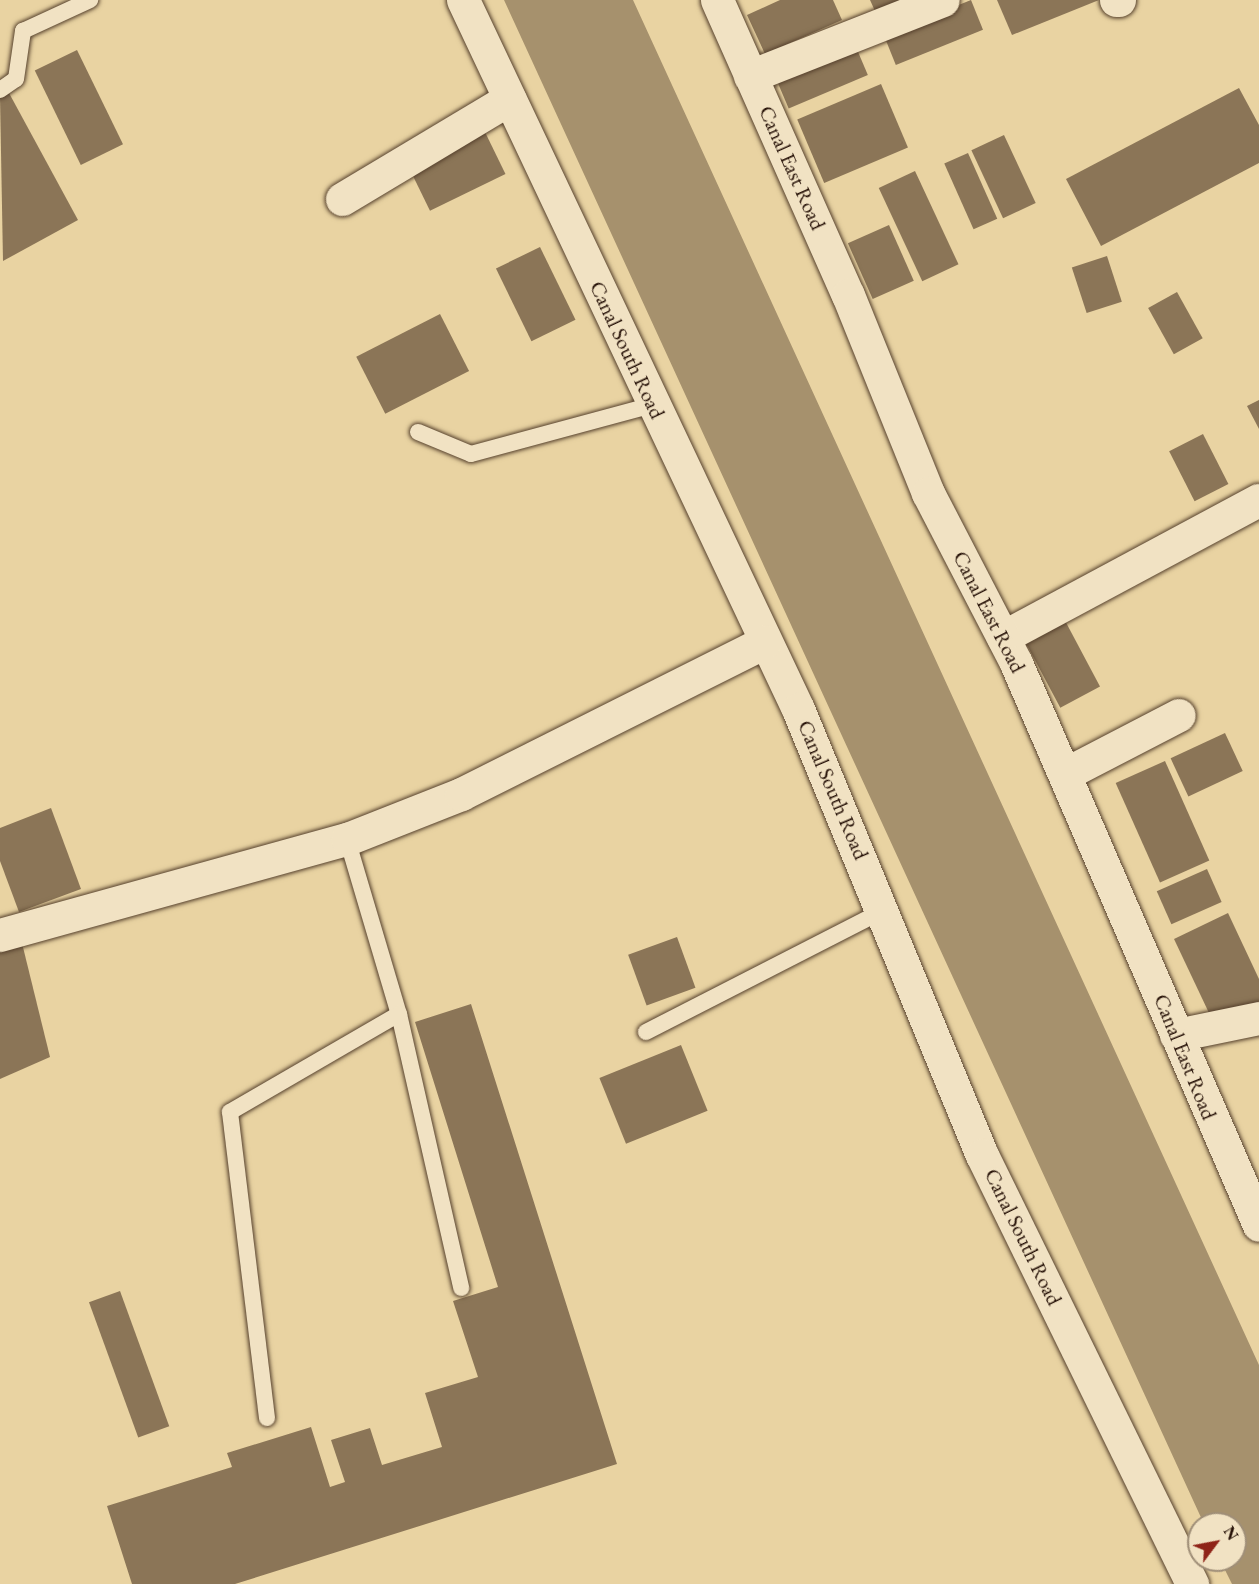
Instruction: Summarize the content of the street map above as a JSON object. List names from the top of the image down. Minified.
{"streets":{"street":["Canal East Road","Canal South Road"]},"north":"top right"}
